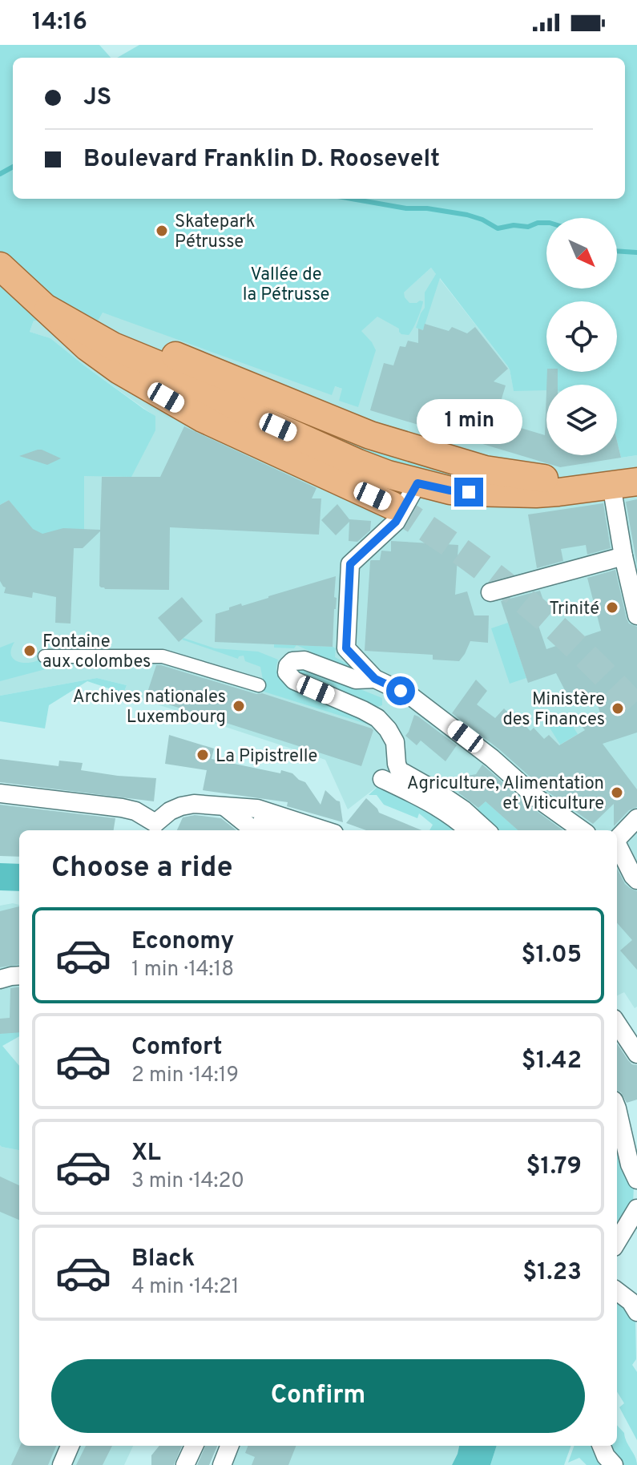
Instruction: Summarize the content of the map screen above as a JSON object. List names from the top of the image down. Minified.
{"parks":["Vallée de la Pétrusse"],"places":["Skatepark Pétrusse","Trinité","Fontaine aux colombes","Archives nationales Luxembourg","Ministère des Finances","La Pipistrelle","Agriculture, Alimentation et Viticulture"],"north":"bottom right","page":{"status":"14:16","banner":["JS","Boulevard Franklin D. Roosevelt"],"bubble":"1 min","heading":"Choose a ride","list":[{"name":"Economy","note":"1 min · 14:18","value":"$1.05"},{"name":"Comfort","note":"2 min · 14:19","value":"$1.42"},{"name":"XL","note":"3 min · 14:20","value":"$1.79"},{"name":"Black","note":"4 min · 14:21","value":"$1.23"}],"buttons":"Confirm"}}
